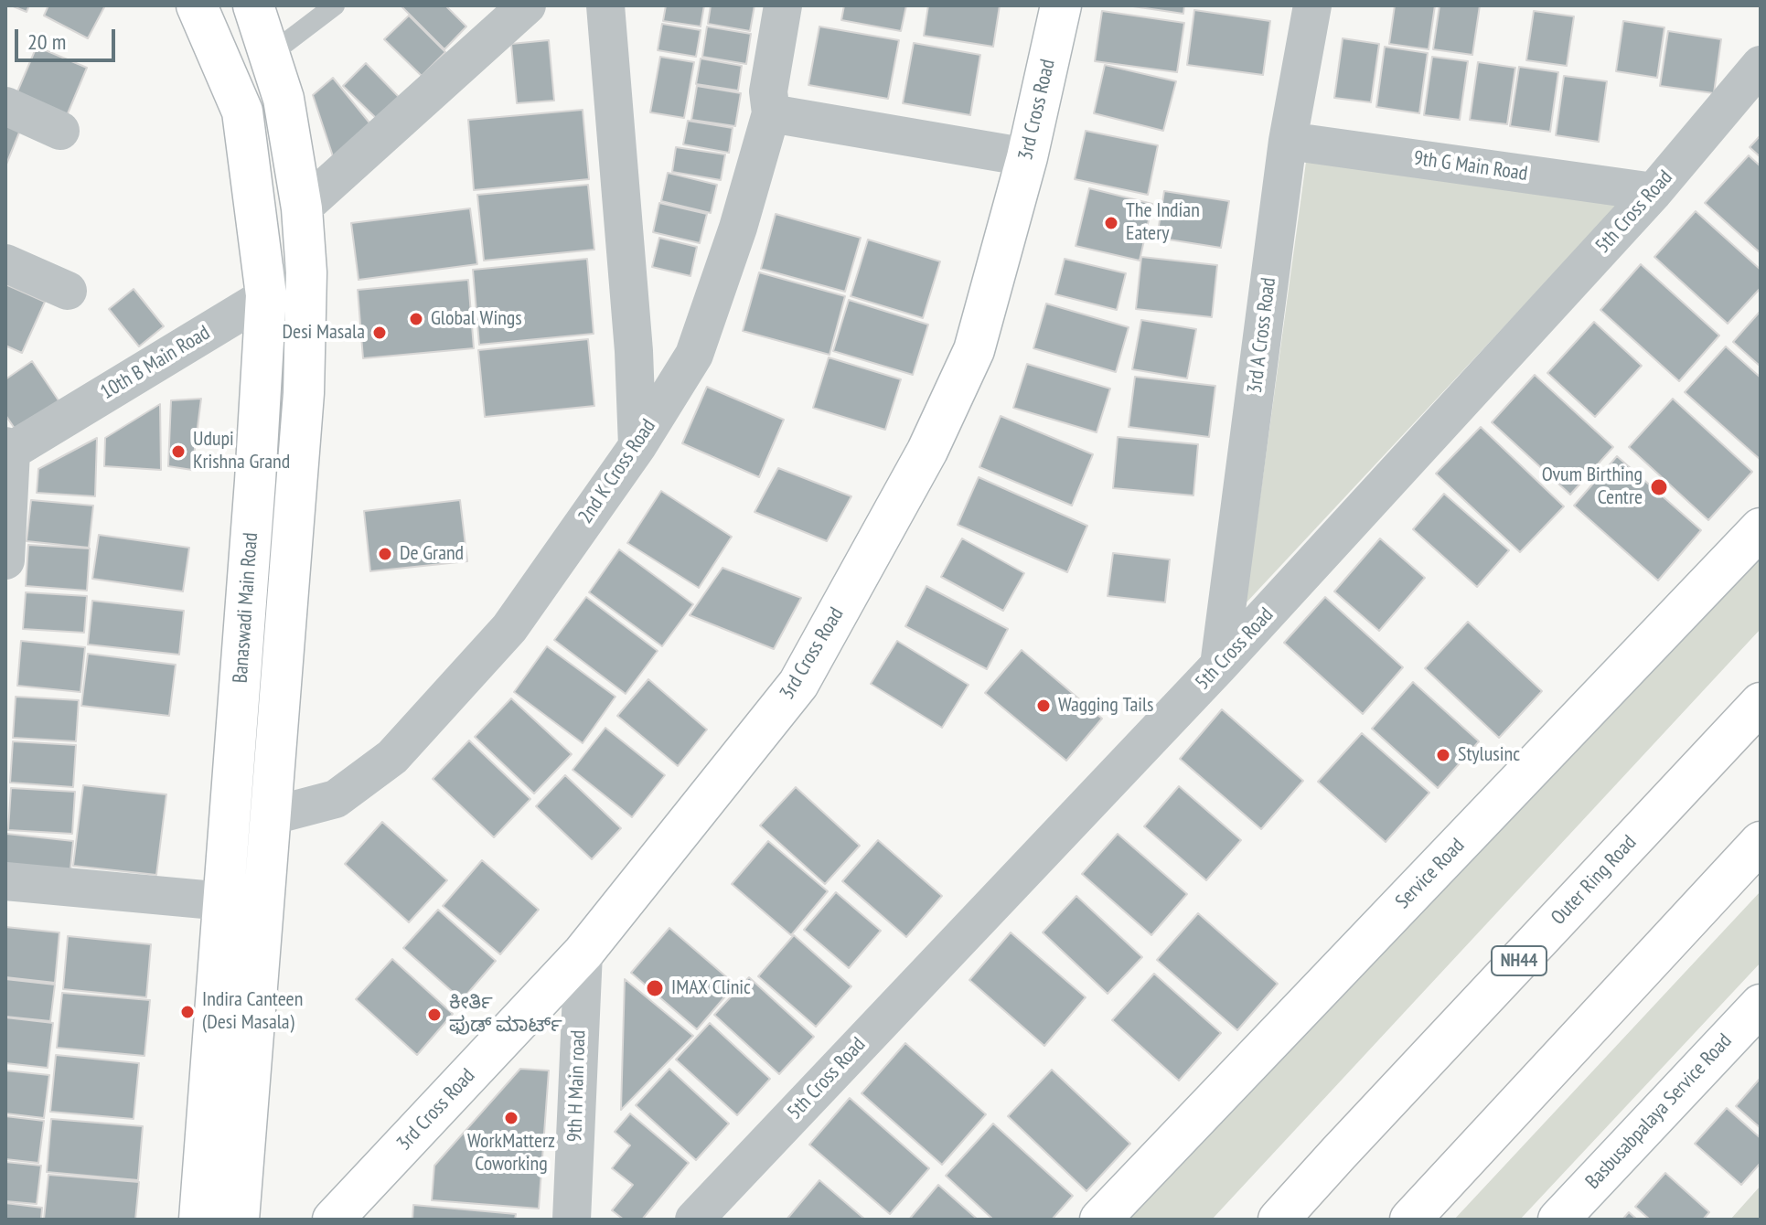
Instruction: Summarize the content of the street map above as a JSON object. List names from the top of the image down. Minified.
{"streets":{"main road":["3rd Cross Road","Banaswadi Main Road","Service Road","Outer Ring Road","NH44","Basbusabpalaya Service Road"],"street":["9th G Main Road","5th Cross Road","3rd A Cross Road","10th B Main Road","2nd K Cross Road","9th H Main road"]},"crossings":[["3rd Cross Road","9th H Main road"],["9th G Main Road","5th Cross Road"],["9th G Main Road","3rd A Cross Road"],["5th Cross Road","3rd A Cross Road"],["10th B Main Road","Banaswadi Main Road"],["2nd K Cross Road","Banaswadi Main Road"]],"places":["The Indian Eatery","Global Wings","Desi Masala","Udupi Krishna Grand","Ovum Birthing Centre","De Grand","Wagging Tails","Stylusinc","IMAX Clinic","Indira Canteen (Desi Masala)","ಕೀರ್ತಿ ಫುಡ್ ಮಾರ್ಟ್","WorkMatterz Coworking"],"scale_bar":"20 m"}
